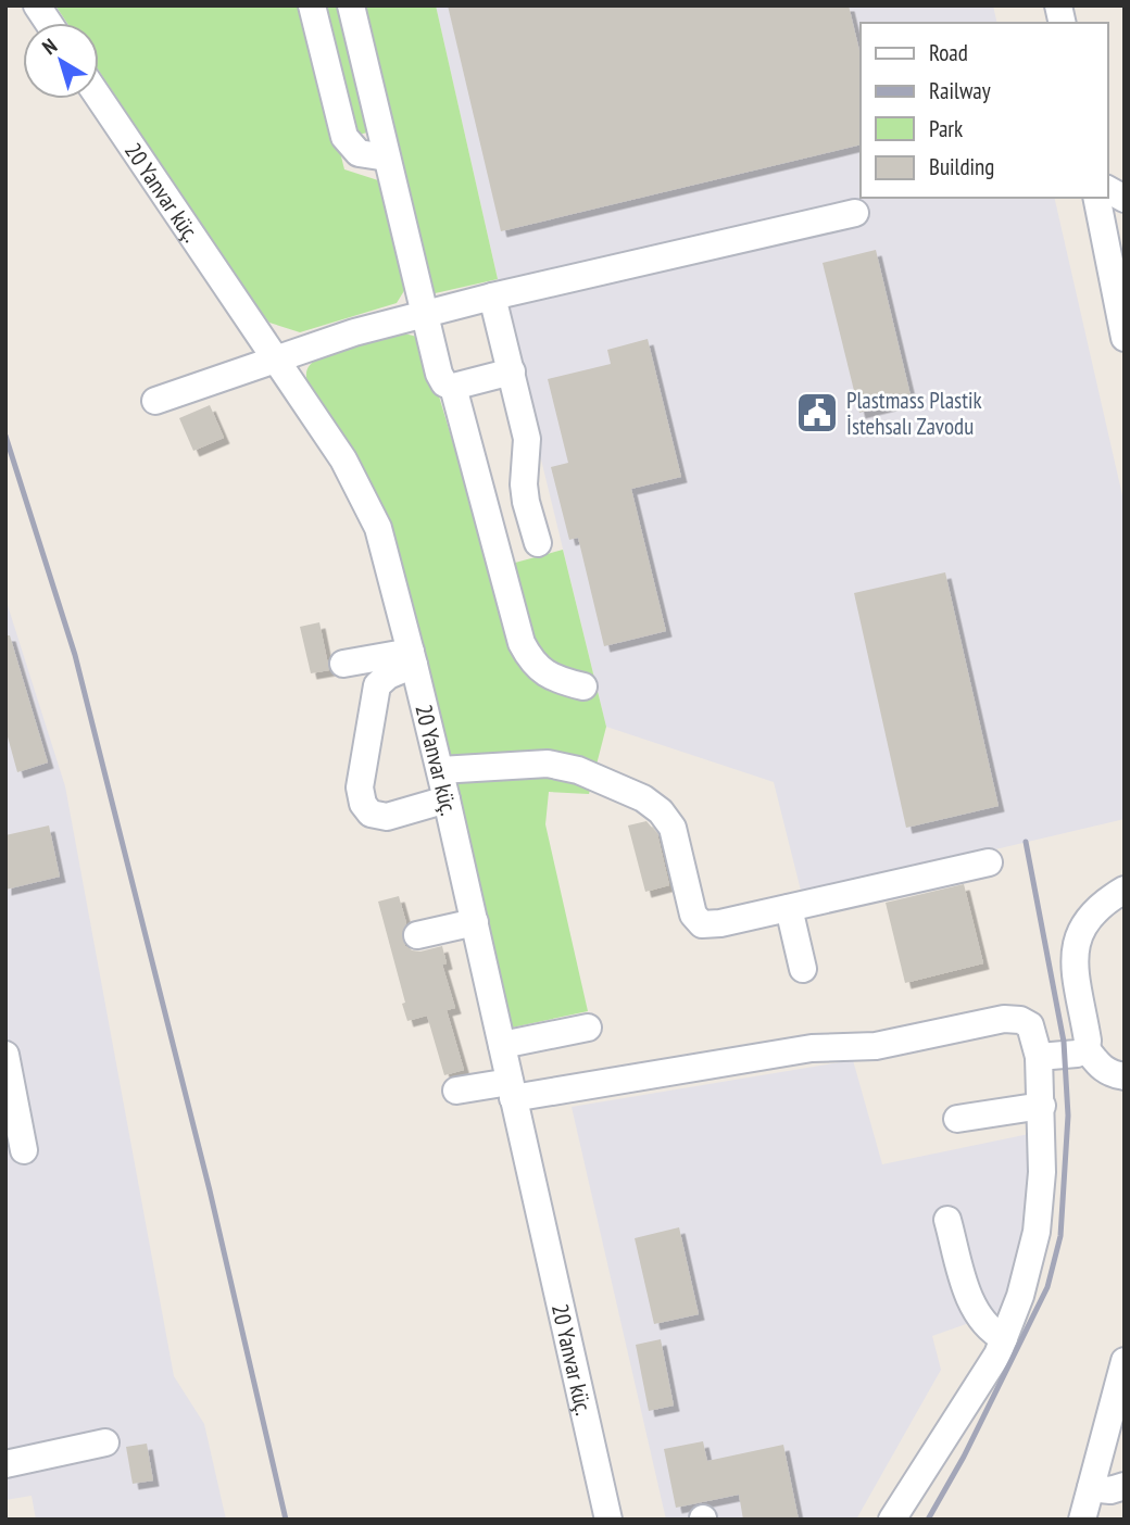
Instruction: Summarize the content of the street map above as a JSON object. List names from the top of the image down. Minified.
{"streets":{"street":["20 Yanvar küç."]},"places":{"public building":["Plastmass Plastik İstehsalı Zavodu"]},"legend":["Road","Railway","Park","Building"],"north":"top left"}
